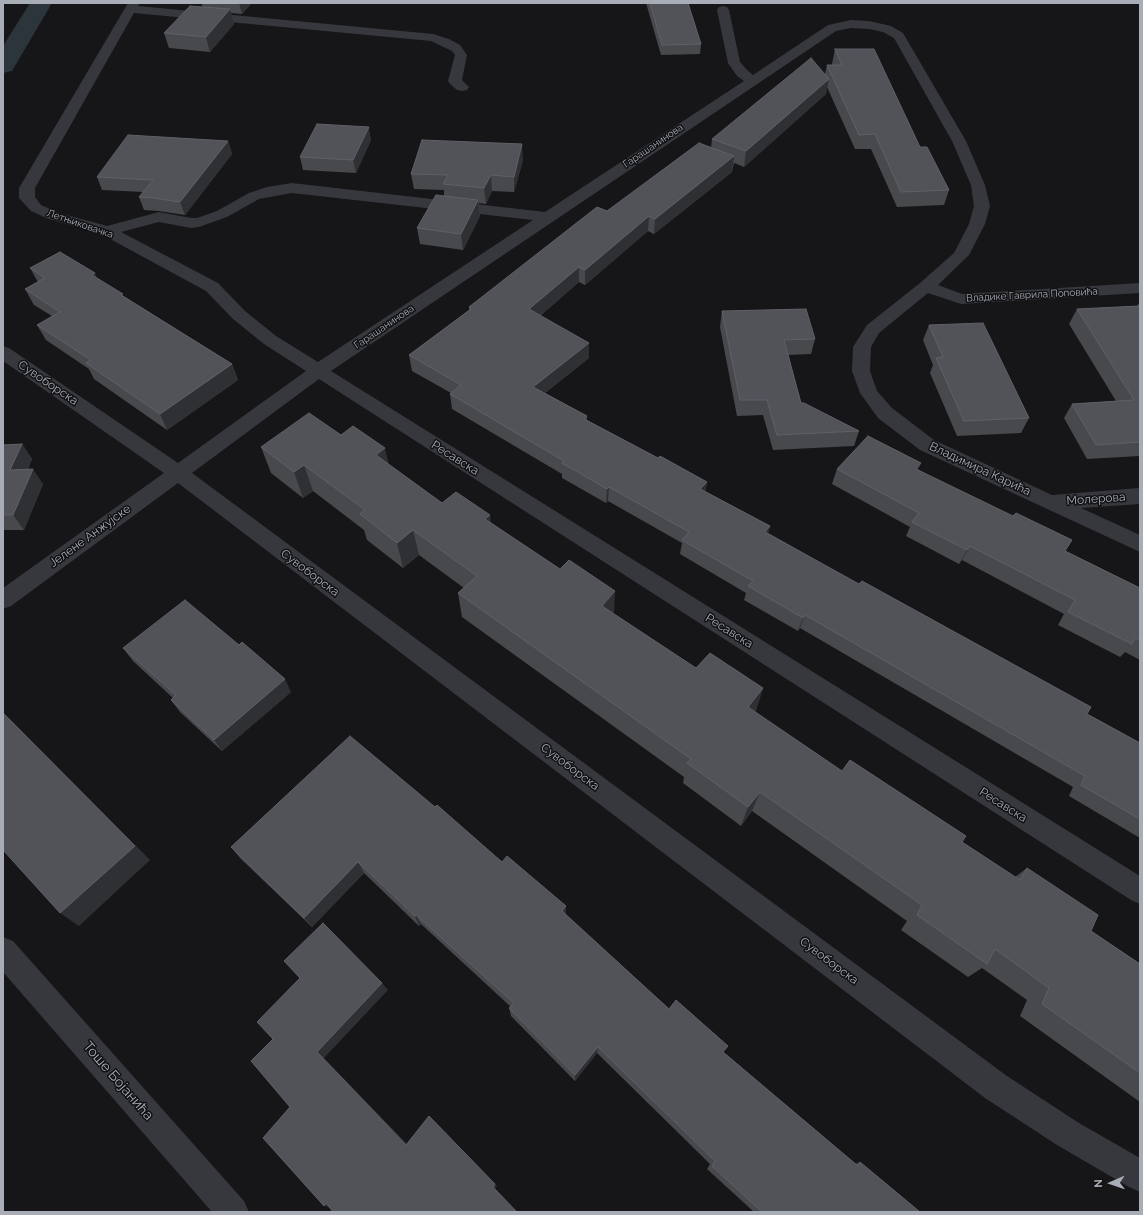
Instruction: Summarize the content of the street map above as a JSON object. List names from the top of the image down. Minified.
{"streets":{"street":["Гарашанинова","Летњиковачка","Владике Гаврила Поповића","Сувоборска","Ресавска","Владимира Карића","Молерова","Јелене Анжујске","Тоше Бојанића"]},"crossings":[["Гарашанинова","Летњиковачка"],["Гарашанинова","Владике Гаврила Поповића"],["Гарашанинова","Сувоборска"],["Гарашанинова","Ресавска"],["Гарашанинова","Владимира Карића"],["Гарашанинова","Јелене Анжујске"],["Летњиковачка","Ресавска"],["Владике Гаврила Поповића","Владимира Карића"],["Сувоборска","Јелене Анжујске"],["Владимира Карића","Молерова"]],"north":"left"}
